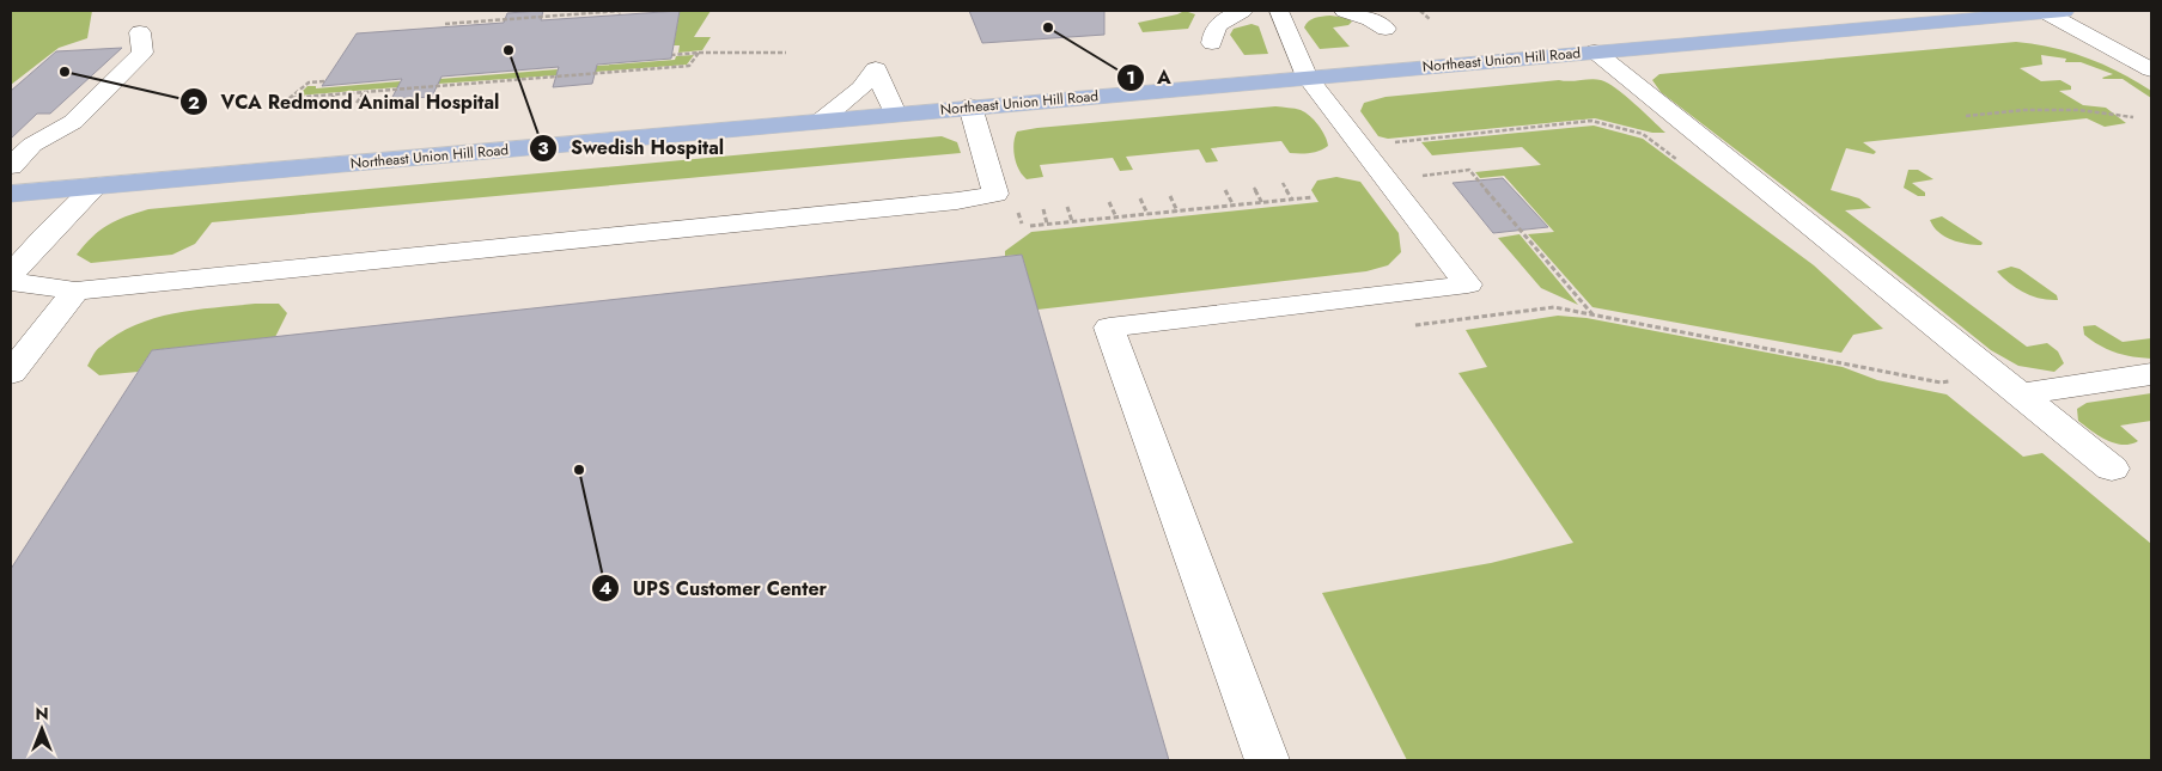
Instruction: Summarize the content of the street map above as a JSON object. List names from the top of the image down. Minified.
{"streets":{"main road":["Northeast Union Hill Road"]},"places":["A","Swedish Hospital","VCA Redmond Animal Hospital","UPS Customer Center"],"north":"top"}
